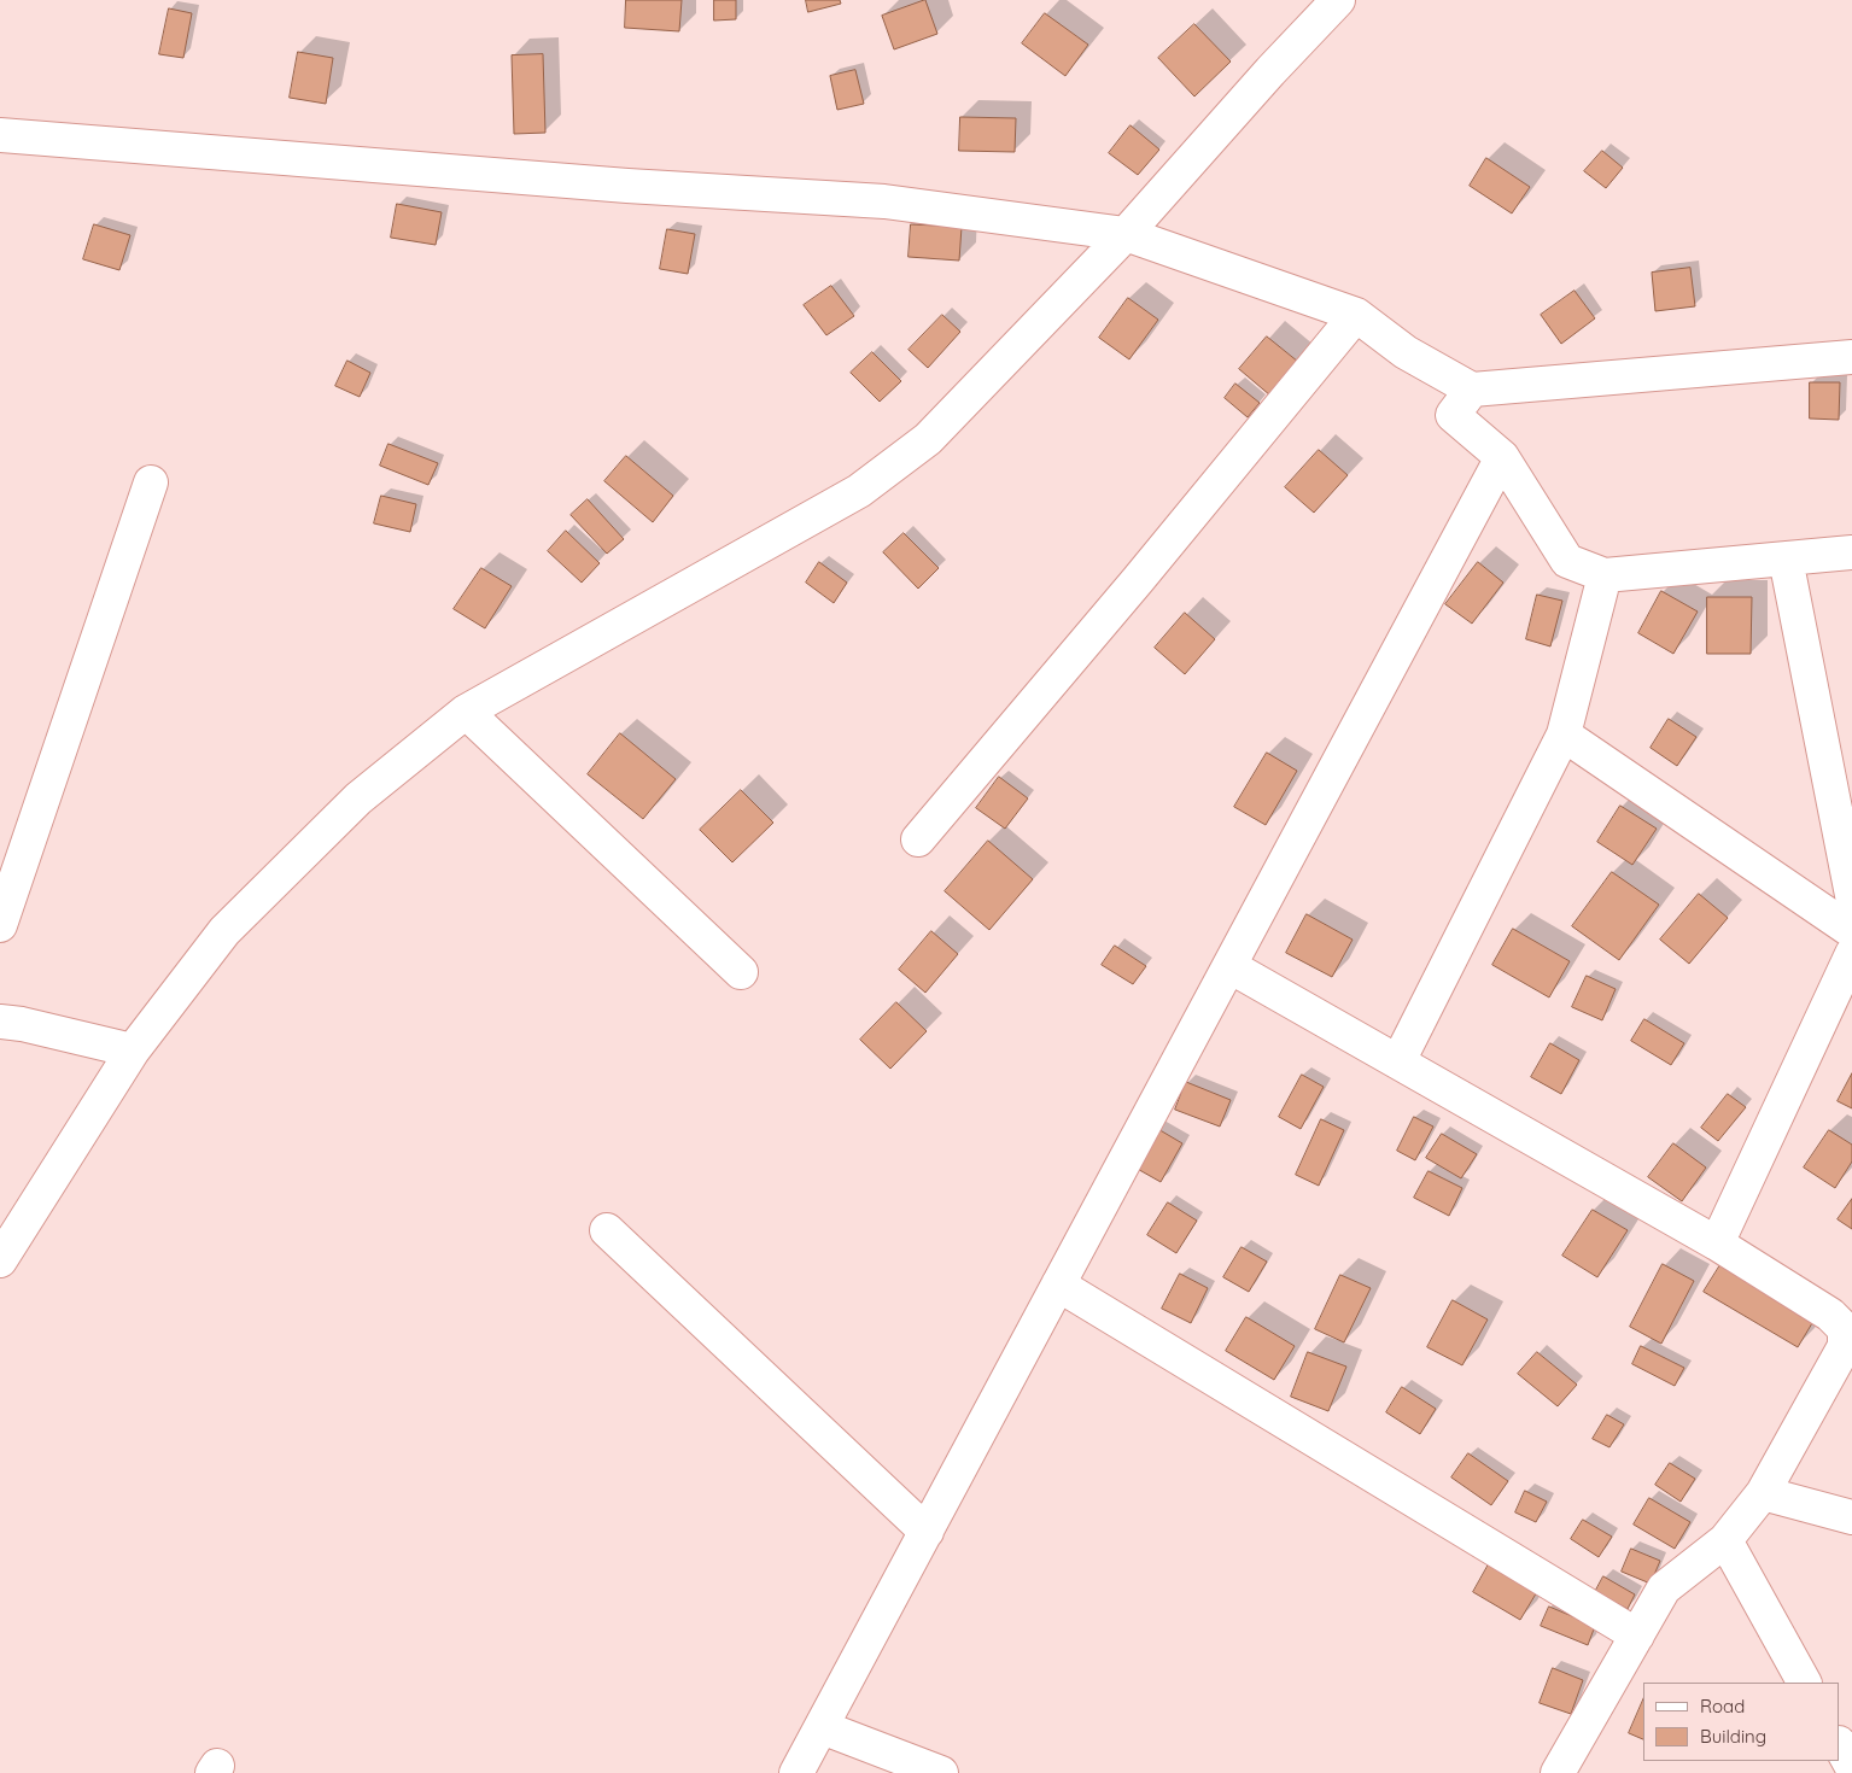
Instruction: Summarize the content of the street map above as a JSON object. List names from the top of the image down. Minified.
{"legend":["Road","Building"]}
